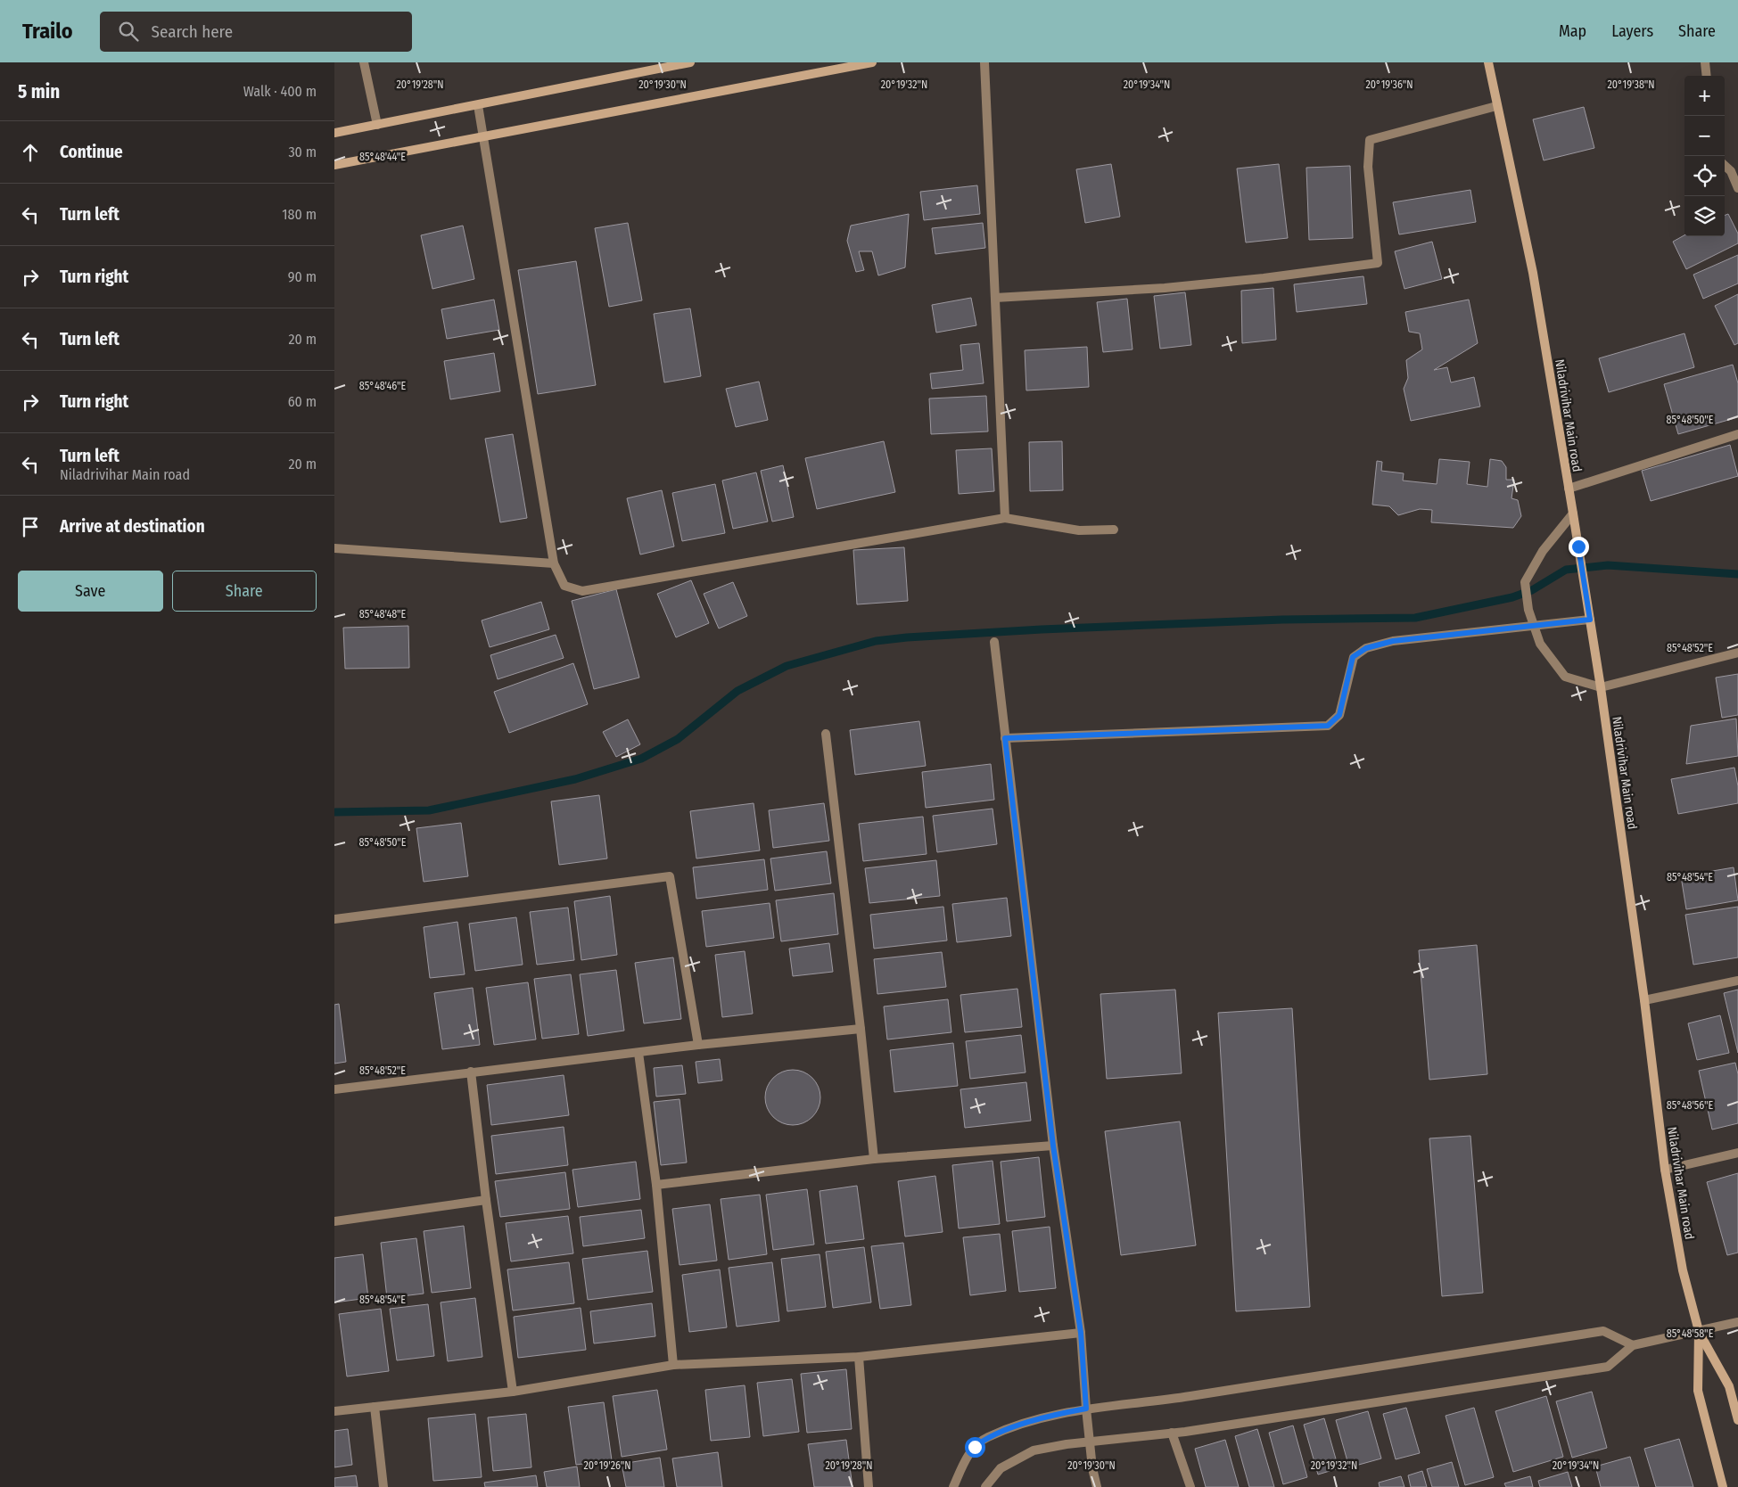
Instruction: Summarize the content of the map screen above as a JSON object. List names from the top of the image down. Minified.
{"streets":{"street":["Niladrivihar Main road"]},"page":{"header":"Trailo","search":"Search here","nav":["Map","Layers","Share"],"heading":["5 min","Walk · 400 m"],"map_buttons":["+","−"],"list":[["Continue","30 m"],["Turn left","180 m"],["Turn right","90 m"],["Turn left","20 m"],["Turn right","60 m"],["Turn left","Niladrivihar Main road","20 m"],"Arrive at destination"],"buttons":["Save","Share"]},"coordinates":["20°19'28\"N","20°19'30\"N","20°19'32\"N","20°19'34\"N","20°19'36\"N","20°19'38\"N","85°48'44\"E","85°48'46\"E","85°48'50\"E","85°48'48\"E","85°48'52\"E","85°48'54\"E","85°48'56\"E","85°48'58\"E","20°19'26\"N"]}
